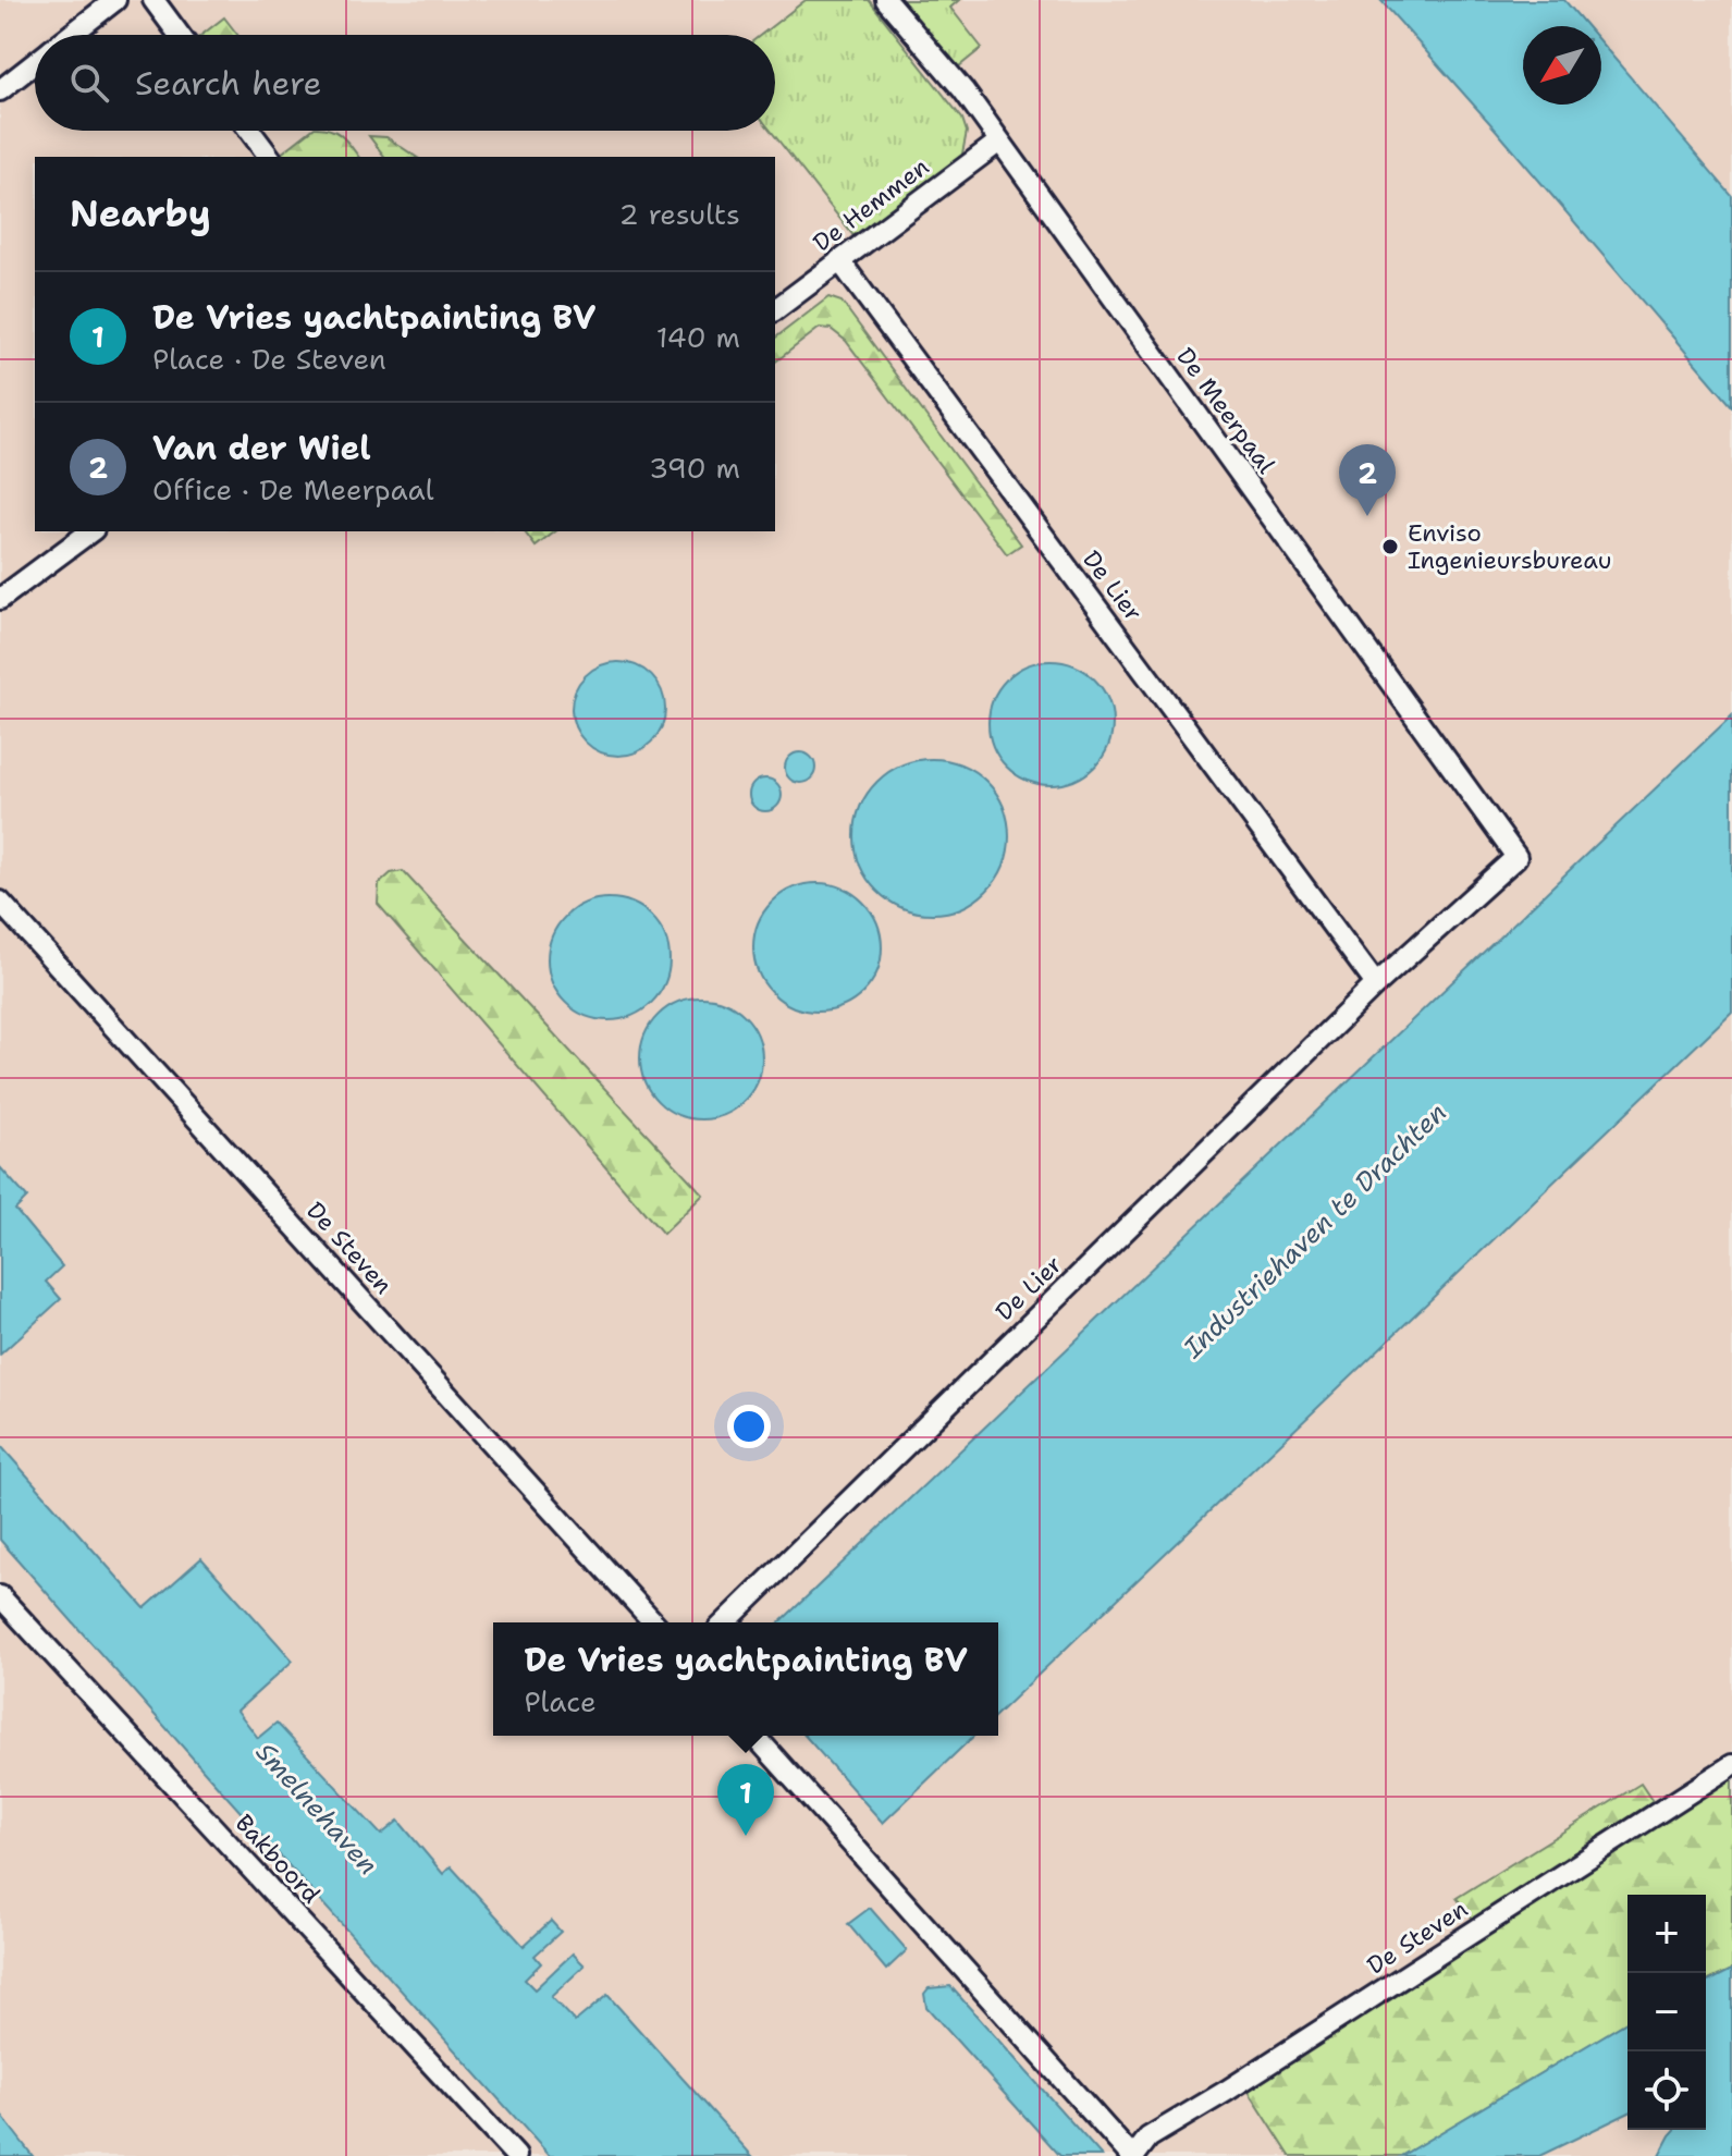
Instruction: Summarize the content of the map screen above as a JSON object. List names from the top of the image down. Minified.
{"streets":{"street":["De Hemmen","De Meerpaal","De Lier","De Steven","Bakboord"]},"crossings":[["De Hemmen","De Meerpaal"],["De Hemmen","De Lier"],["De Meerpaal","De Lier"]],"water":["Industriehaven te Drachten","Smelnehaven"],"places":["Enviso Ingenieursbureau"],"north":"bottom left","page":{"search":"Search here","heading":["Nearby","2 results"],"list":[{"mark":"1","name":"De Vries yachtpainting BV","note":"Place · De Steven","value":"140 m"},{"mark":"2","name":"Van der Wiel","note":"Office · De Meerpaal","value":"390 m"}],"pins":["2","1"],"popup":["De Vries yachtpainting BV","Place"],"map_buttons":["+","−"]}}
